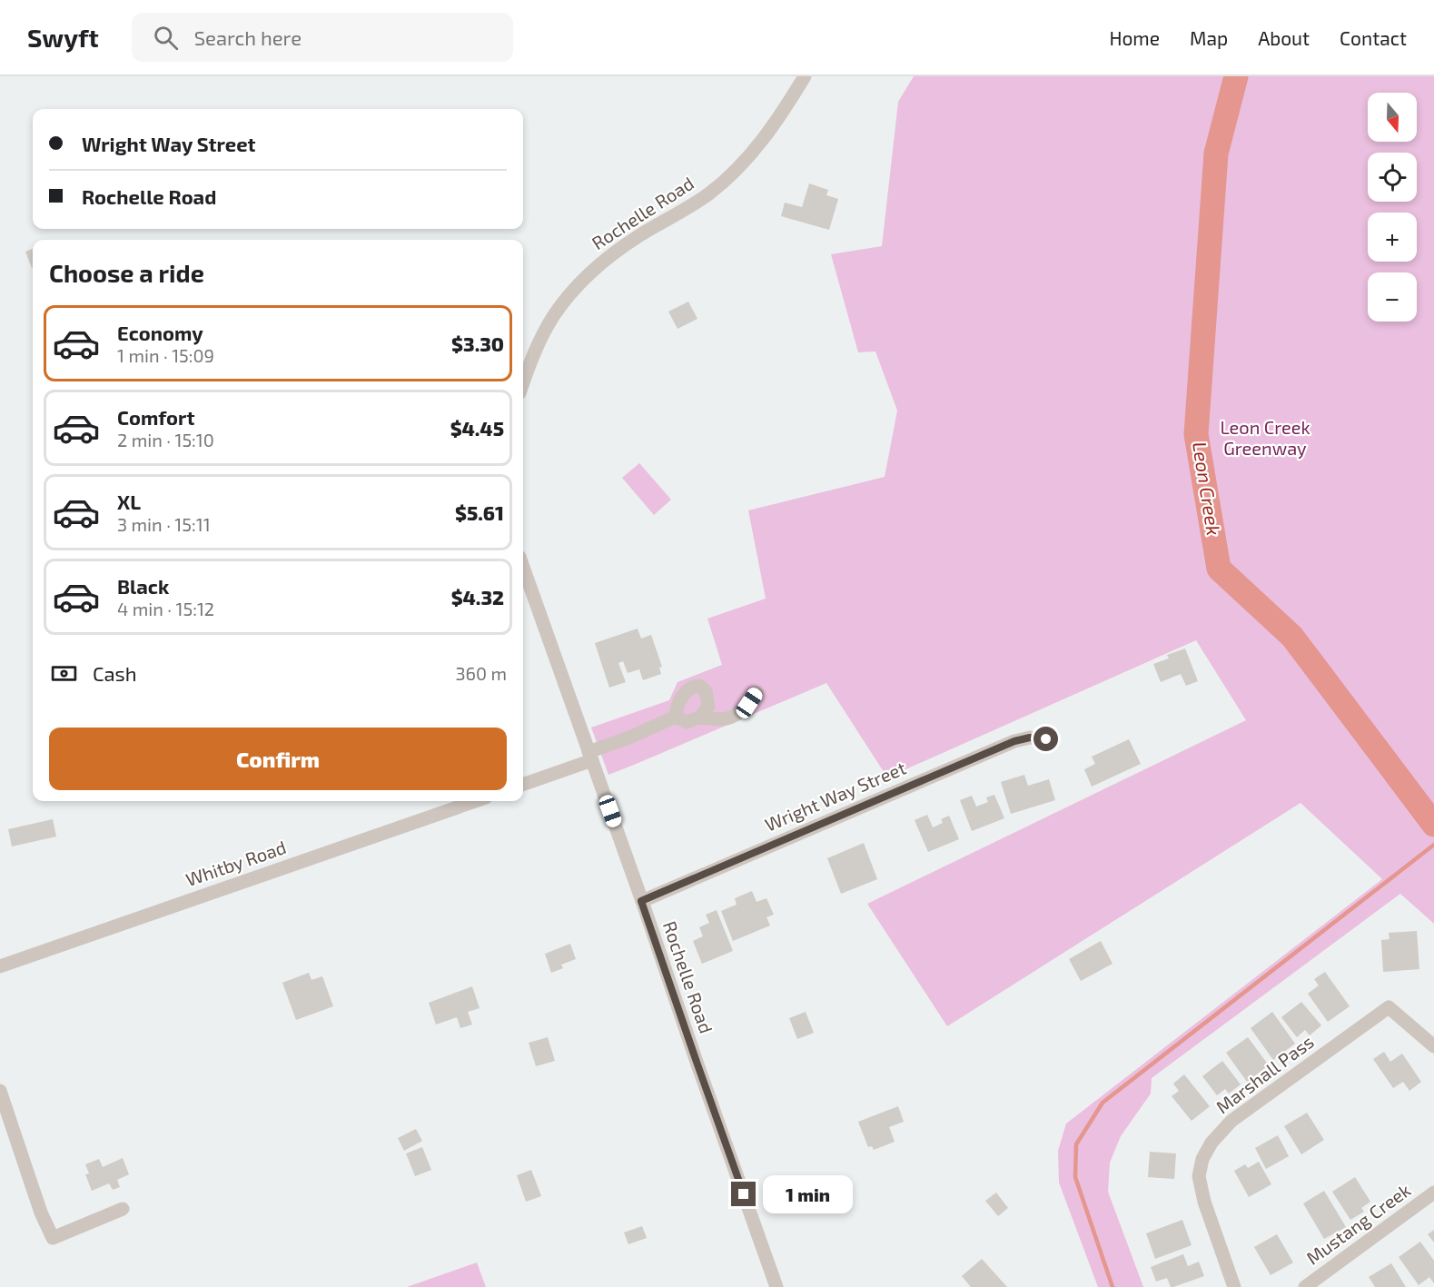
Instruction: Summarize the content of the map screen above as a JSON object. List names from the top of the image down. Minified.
{"streets":{"street":["Rochelle Road","Wright Way Street","Whitby Road","Marshall Pass","Mustang Creek"]},"crossings":[["Rochelle Road","Wright Way Street"]],"water":["Leon Creek"],"parks":["Leon Creek Greenway"],"north":"bottom","page":{"header":"Swyft","search":"Search here","nav":["Home","Map","About","Contact"],"map_buttons":["+","−"],"banner":["Wright Way Street","Rochelle Road"],"heading":"Choose a ride","list":[{"name":"Economy","note":"1 min · 15:09","value":"$3.30"},{"name":"Comfort","note":"2 min · 15:10","value":"$4.45"},{"name":"XL","note":"3 min · 15:11","value":"$5.61"},{"name":"Black","note":"4 min · 15:12","value":"$4.32"}],"pay":["Cash","360 m"],"buttons":"Confirm","bubble":"1 min"}}
